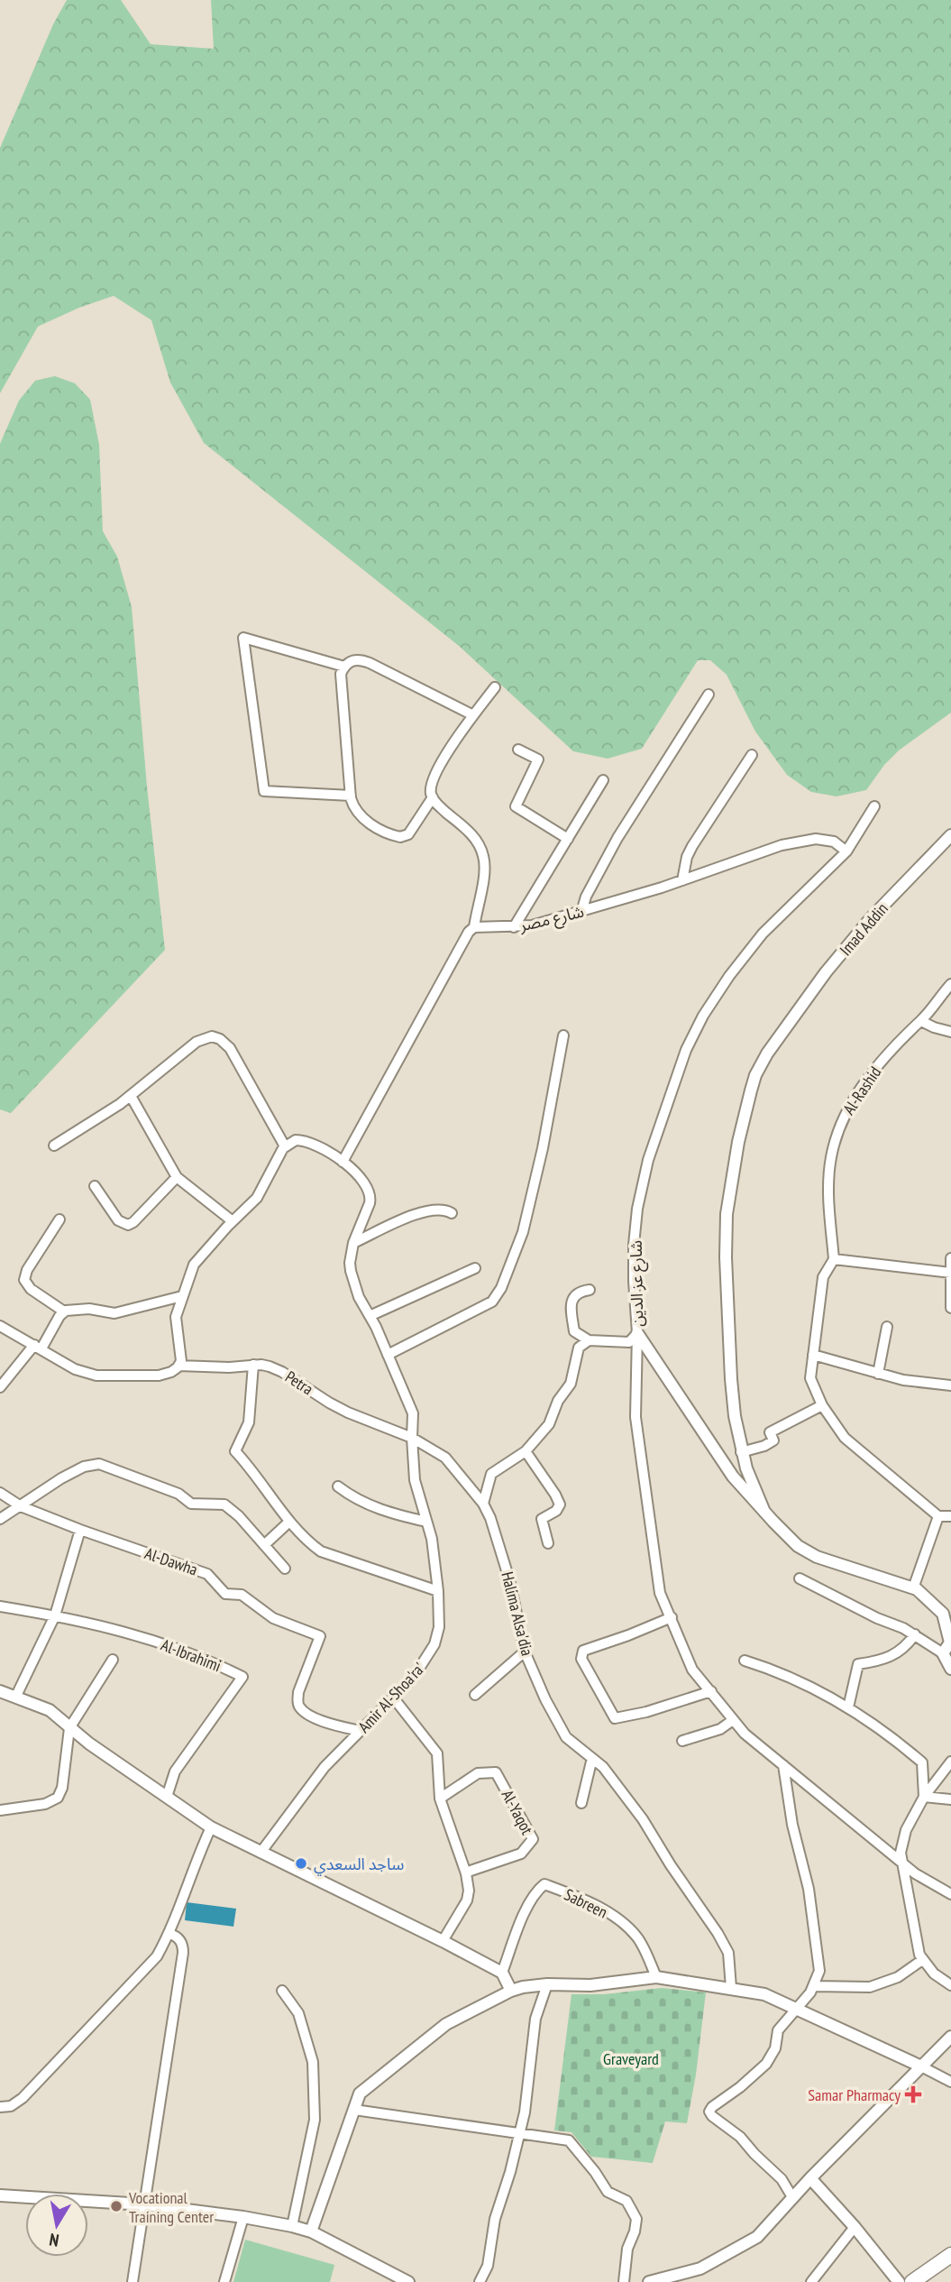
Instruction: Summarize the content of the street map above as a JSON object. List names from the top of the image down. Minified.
{"streets":{"street":["شارع مصر","Imad Addin","Al-Rashid","شارع عز الدين","Petra","Al-Dawha","Halima Alsa'dia","Al-Ibrahimi","Amir Al-Shoa'ra'","Al-Yaqot","Sabreen"]},"crossings":[["شارع مصر","شارع عز الدين"],["Petra","Halima Alsa'dia"],["Petra","Amir Al-Shoa'ra'"],["Al-Dawha","Amir Al-Shoa'ra'"],["Halima Alsa'dia","Amir Al-Shoa'ra'"]],"parks":["Graveyard"],"places":{"other":["ساجد السعدي","Vocational Training Center"],"health":["Samar Pharmacy"]},"north":"bottom"}
